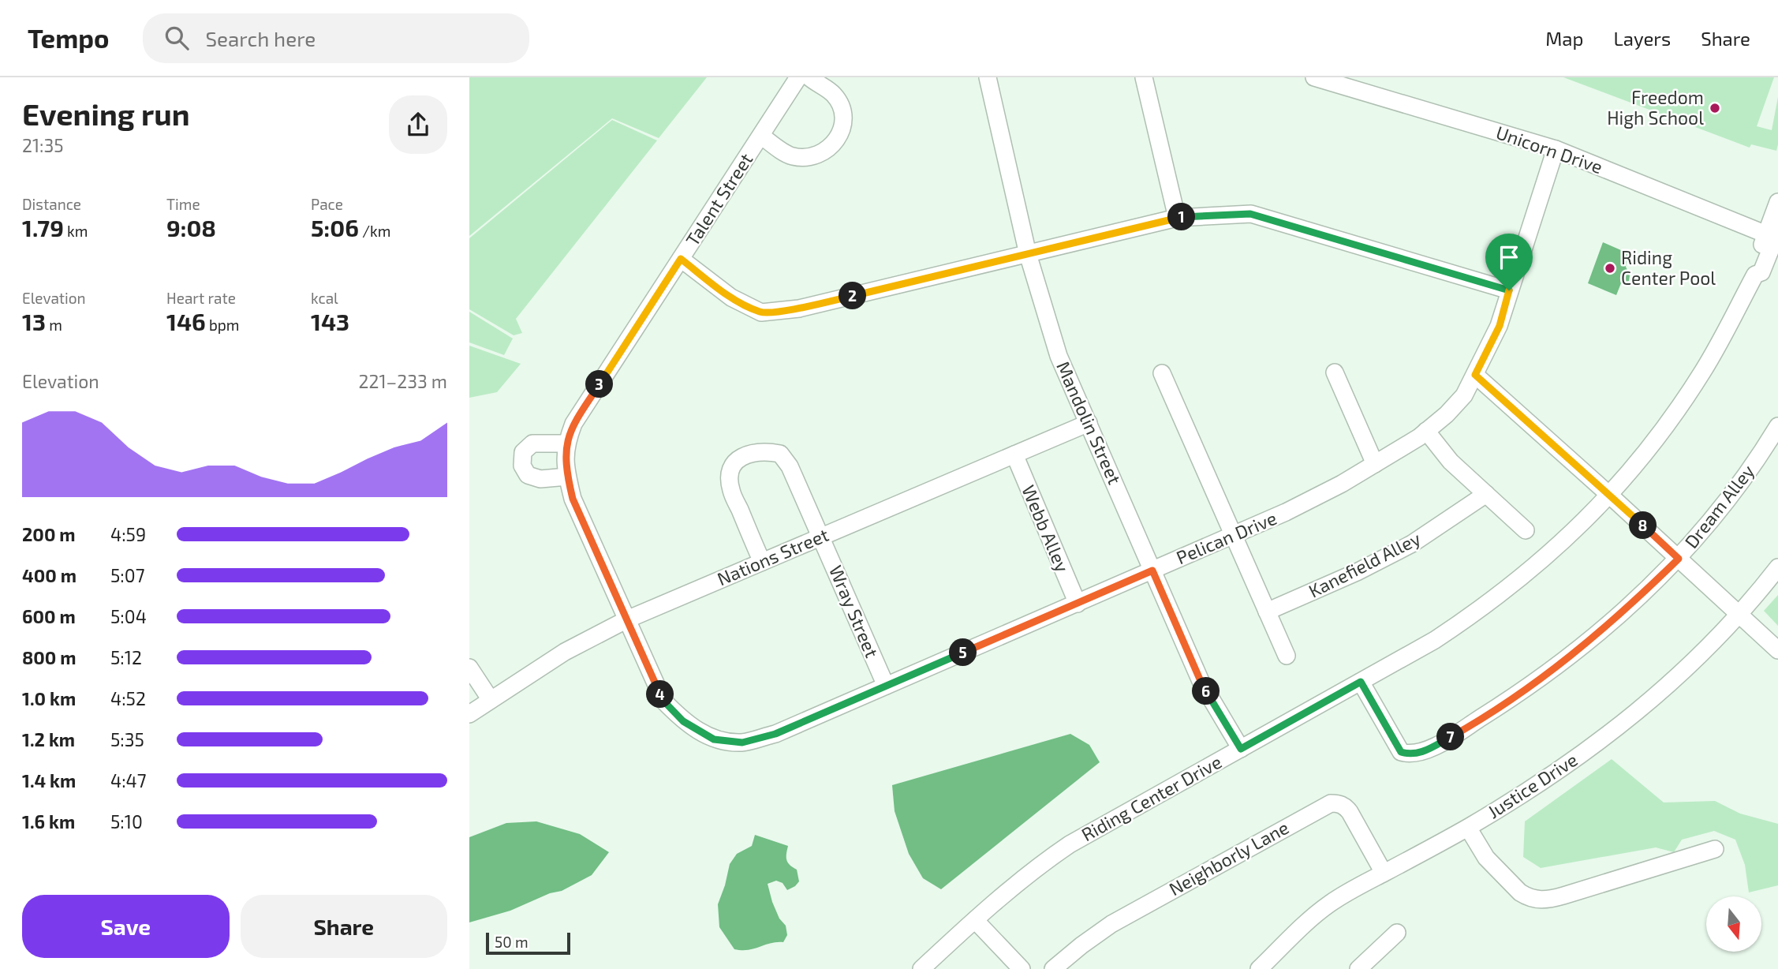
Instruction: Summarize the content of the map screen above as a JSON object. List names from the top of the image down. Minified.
{"streets":{"street":["Unicorn Drive","Talent Street","Mandolin Street","Dream Alley","Webb Alley","Pelican Drive","Nations Street","Kanefield Alley","Wray Street","Justice Drive","Riding Center Drive","Neighborly Lane"]},"crossings":[["Unicorn Drive","Pelican Drive"],["Unicorn Drive","Riding Center Drive"],["Talent Street","Pelican Drive"],["Talent Street","Nations Street"],["Mandolin Street","Pelican Drive"],["Mandolin Street","Nations Street"],["Mandolin Street","Riding Center Drive"],["Dream Alley","Riding Center Drive"],["Webb Alley","Pelican Drive"],["Webb Alley","Nations Street"],["Pelican Drive","Nations Street"],["Pelican Drive","Wray Street"],["Nations Street","Wray Street"],["Justice Drive","Neighborly Lane"]],"places":["Freedom High School","Riding Center Pool"],"scale_bar":"50 m","north":"bottom","page":{"header":"Tempo","search":"Search here","nav":["Map","Layers","Share"],"heading":["Evening run","21:35"],"stats":[["Distance","1.79 km"],["Time","9:08"],["Pace","5:06 /km"],["Elevation","13 m"],["Heart rate","146 bpm"],["kcal","143"]],"pins":["1","2","3","8","5","6","4","7"],"chart":["Elevation","221–233 m"],"list":[{"name":"200 m","note":"4:59"},{"name":"400 m","note":"5:07"},{"name":"600 m","note":"5:04"},{"name":"800 m","note":"5:12"},{"name":"1.0 km","note":"4:52"},{"name":"1.2 km","note":"5:35"},{"name":"1.4 km","note":"4:47"},{"name":"1.6 km","note":"5:10"}],"buttons":["Save","Share"],"scale":"50 m"}}
